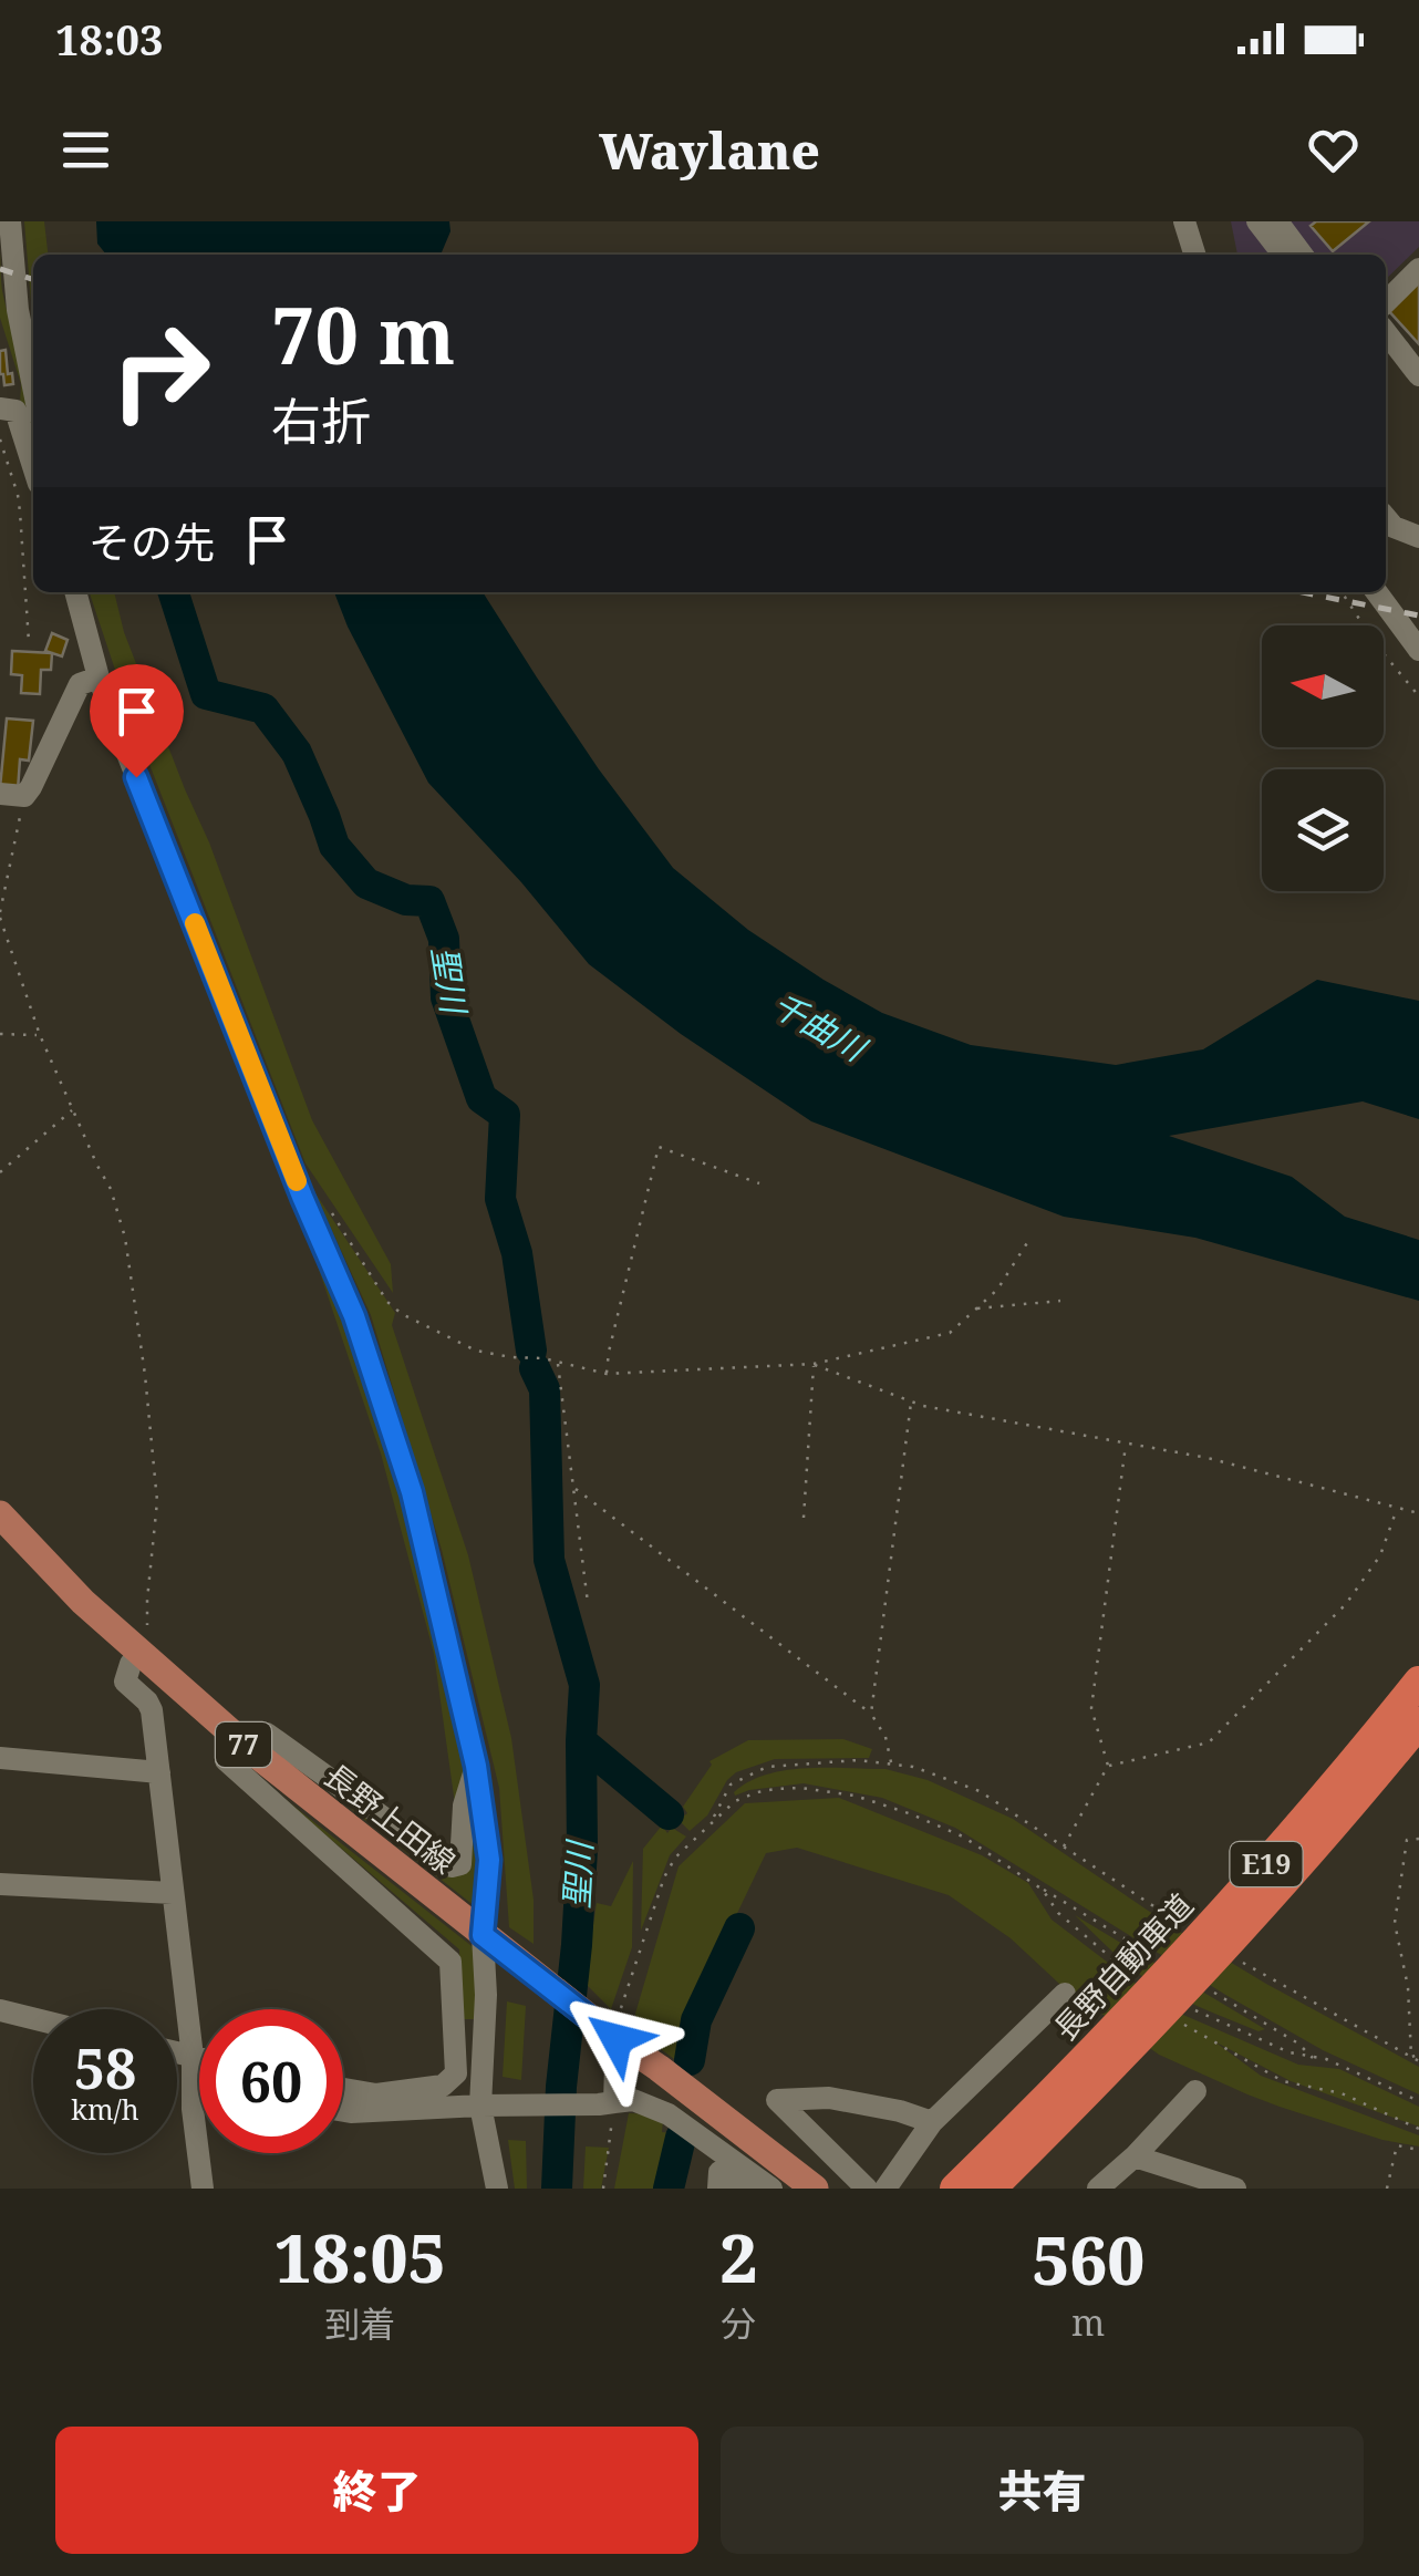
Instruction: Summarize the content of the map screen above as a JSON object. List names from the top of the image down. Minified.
{"streets":{"highway":["E19","長野自動車道"],"main road":["77","長野上田線"]},"water":["聖川","千曲川"],"north":"left","page":{"status":"18:03","header":"Waylane","turn":["70 m","右折"],"then":"その先","speed":"58 km/h","limit":"60","eta":["18:05","到着","2","分","560","m"],"buttons":["終了","共有"]}}
